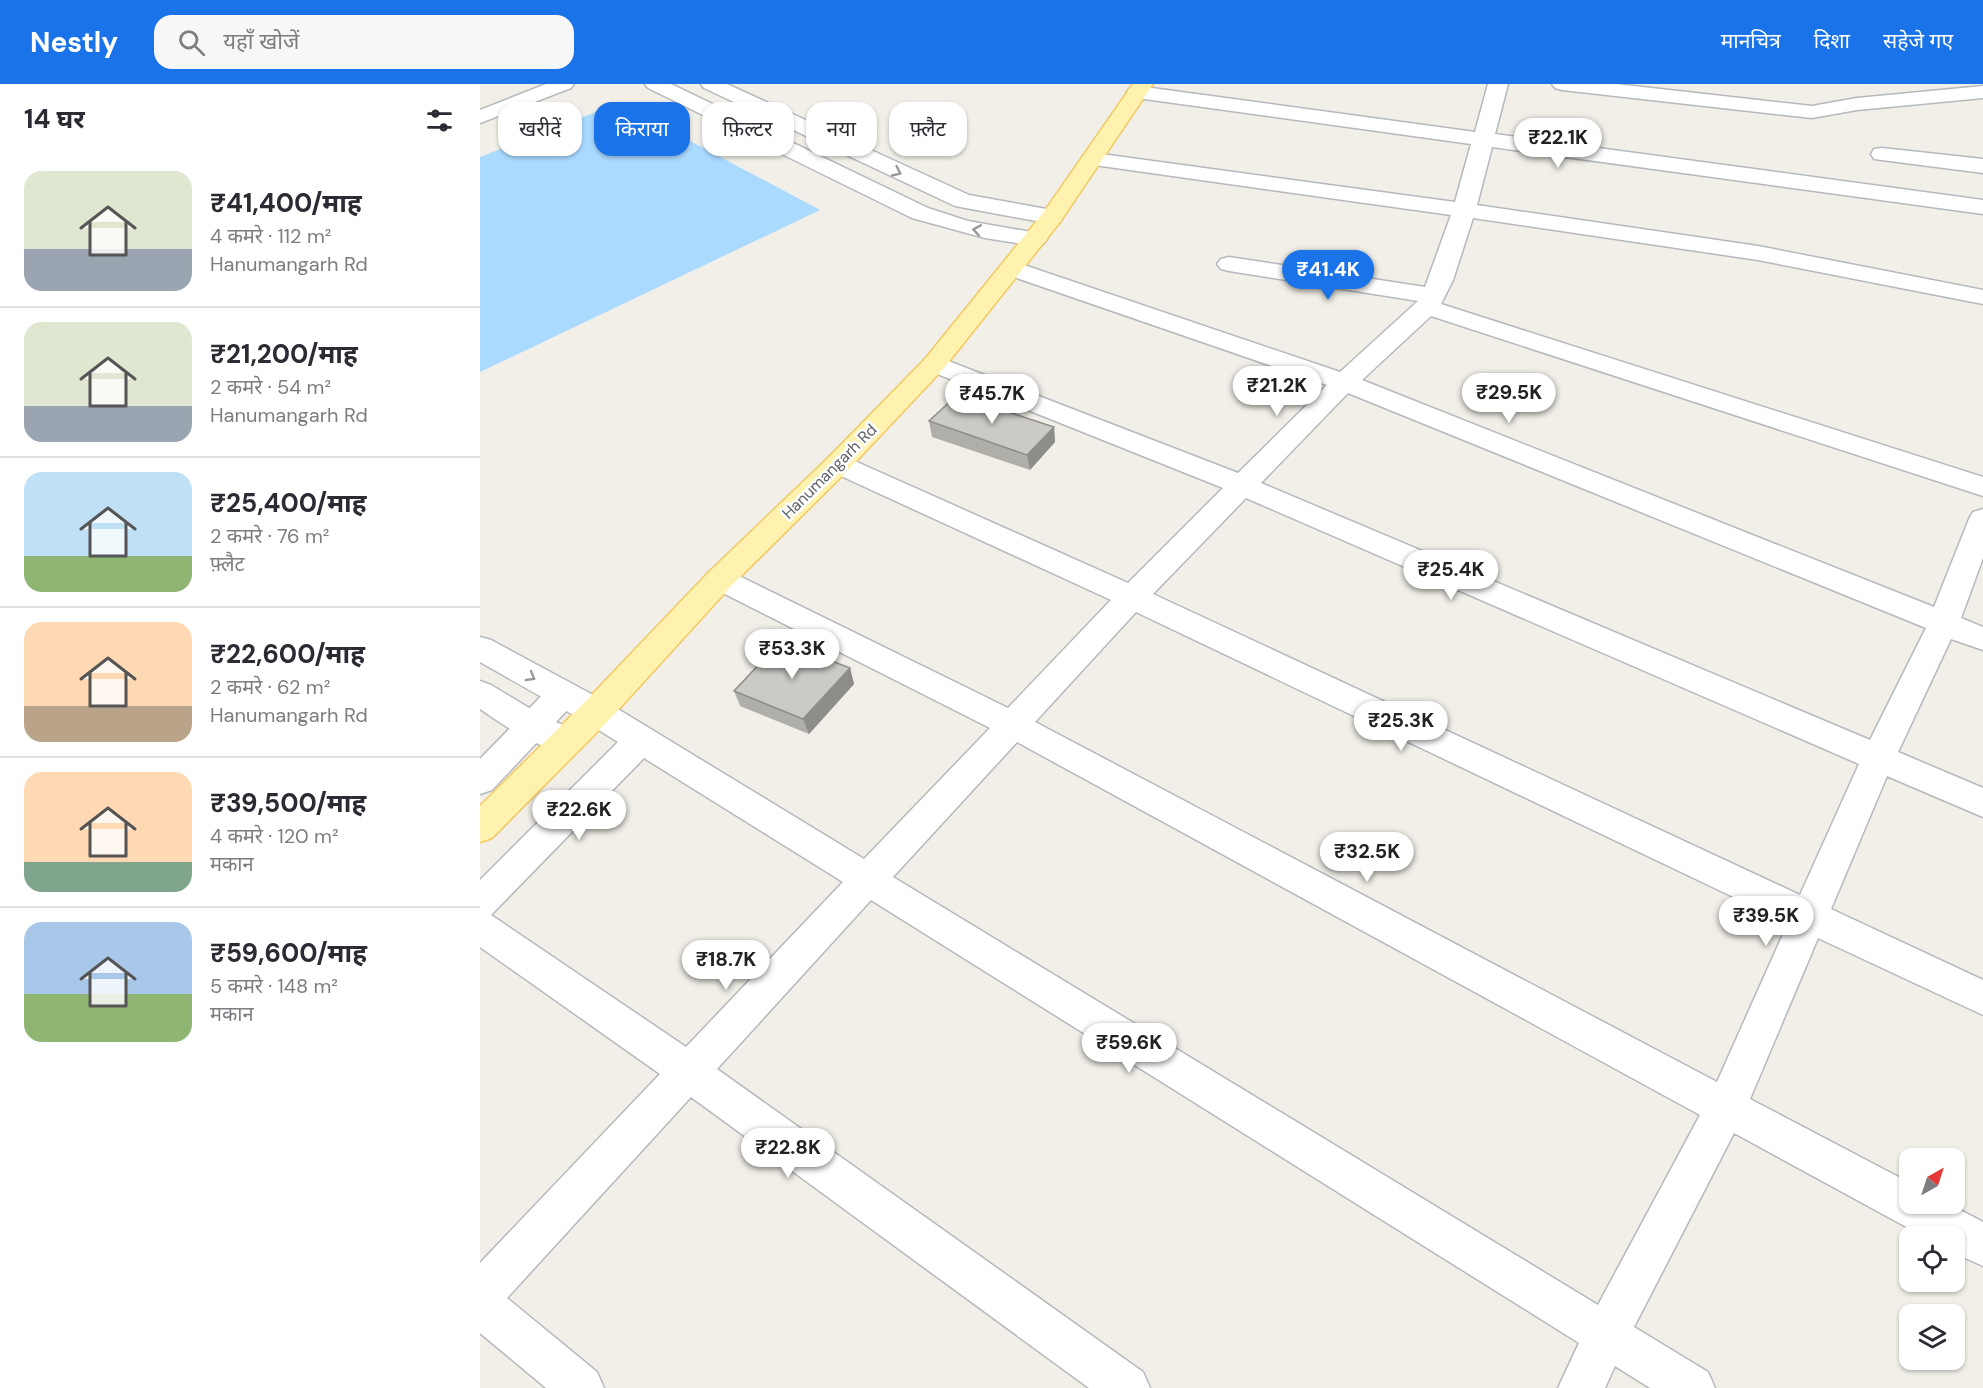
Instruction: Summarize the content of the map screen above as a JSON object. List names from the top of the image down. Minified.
{"streets":{"main road":["Hanumangarh Rd"]},"north":"top right","page":{"header":"Nestly","search":"यहाँ खोजें","nav":["मानचित्र","दिशा","सहेजे गए"],"heading":"14 घर","chip":["खरीदें","किराया","फ़िल्टर","नया","फ़्लैट"],"price":["₹22.1K","₹41.4K","₹21.2K","₹29.5K","₹45.7K","₹25.4K","₹53.3K","₹25.3K","₹22.6K","₹32.5K","₹39.5K","₹18.7K","₹59.6K","₹22.8K"],"list":[{"name":"₹41,400/माह","note":"4 कमरे · 112 m² · Hanumangarh Rd"},{"name":"₹21,200/माह","note":"2 कमरे · 54 m² · Hanumangarh Rd"},{"name":"₹25,400/माह","note":"2 कमरे · 76 m² · फ़्लैट"},{"name":"₹22,600/माह","note":"2 कमरे · 62 m² · Hanumangarh Rd"},{"name":"₹39,500/माह","note":"4 कमरे · 120 m² · मकान"},{"name":"₹59,600/माह","note":"5 कमरे · 148 m² · मकान"}]}}
